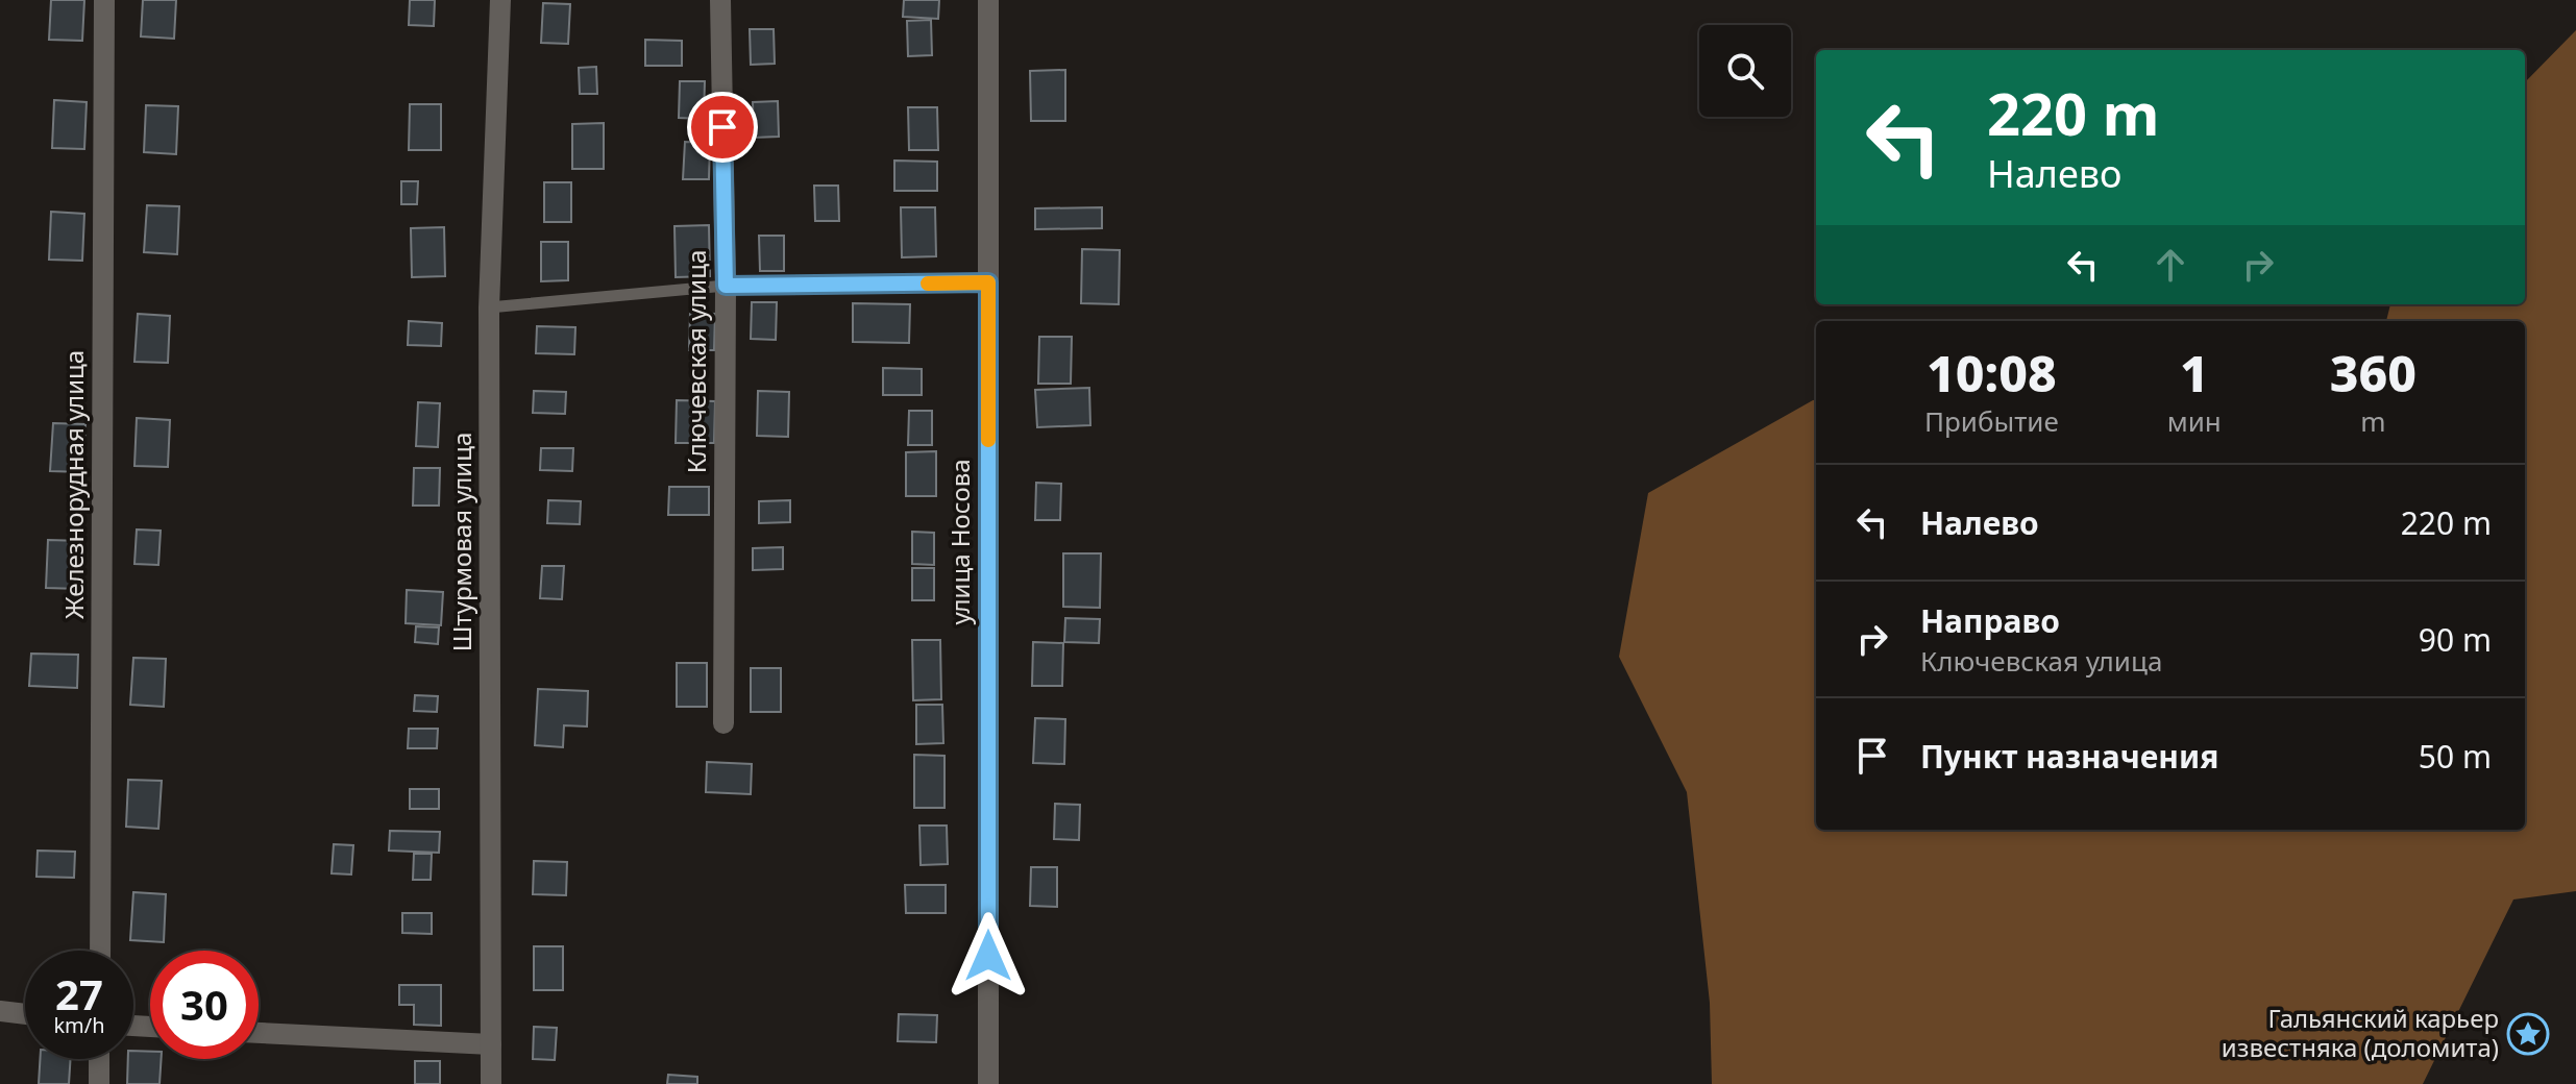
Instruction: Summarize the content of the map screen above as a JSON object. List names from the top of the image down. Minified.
{"streets":{"street":["Ключевская улица","Железнорудная улица","Штурмовая улица","улица Носова"]},"places":{"place":["Гальянский карьер известняка (доломита)"]},"page":{"turn":["220 m","Налево"],"eta":["10:08","Прибытие","1","мин","360","m"],"list":[{"name":"Налево","value":"220 m"},{"name":"Направо","note":"Ключевская улица","value":"90 m"},{"name":"Пункт назначения","value":"50 m"}],"speed":"27 km/h","limit":"30"}}
